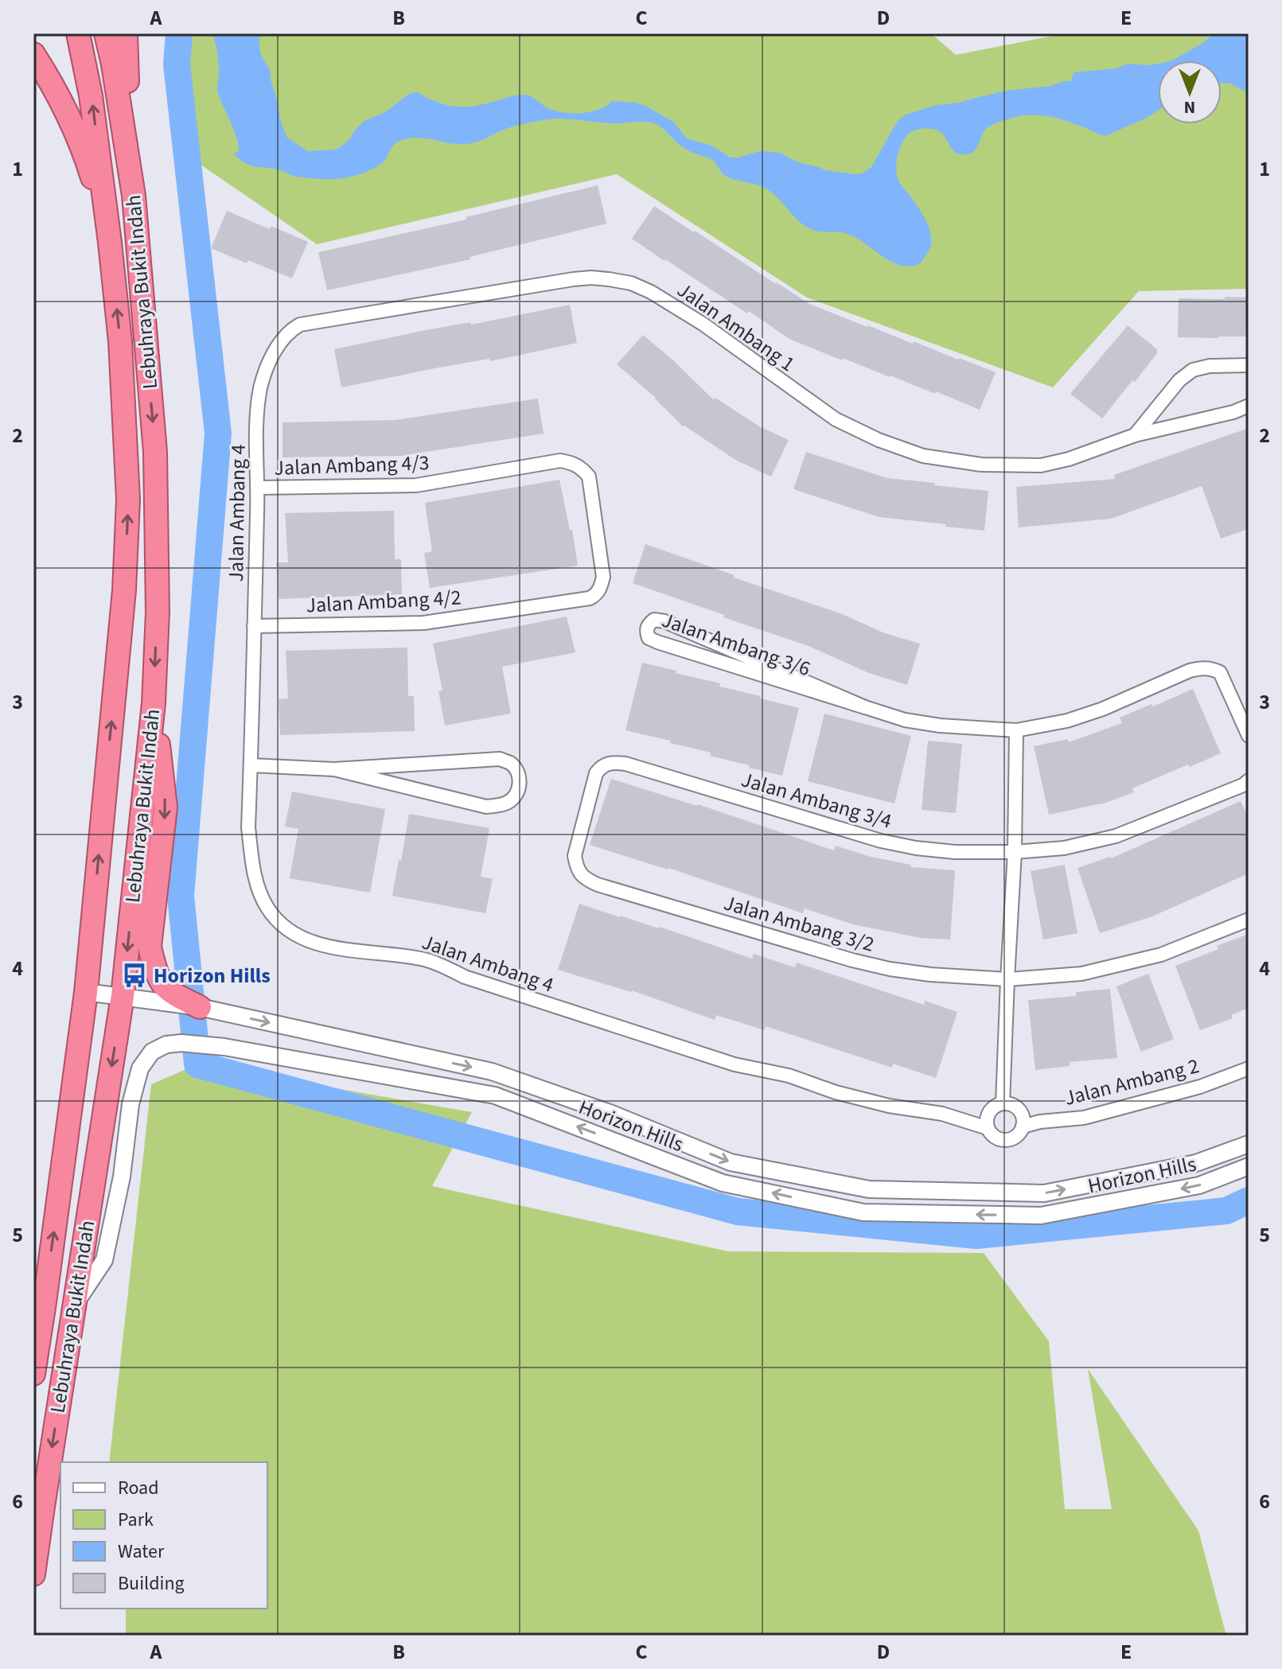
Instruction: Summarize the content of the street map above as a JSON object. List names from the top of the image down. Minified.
{"streets":{"highway":["Lebuhraya Bukit Indah"],"street":["Jalan Ambang 1","Jalan Ambang 4/3","Jalan Ambang 4","Jalan Ambang 4/2","Jalan Ambang 3/6","Jalan Ambang 3/4","Jalan Ambang 3/2","Jalan Ambang 2","Horizon Hills"]},"crossings":[["Lebuhraya Bukit Indah","Horizon Hills"],["Jalan Ambang 1","Jalan Ambang 4"],["Jalan Ambang 4/3","Jalan Ambang 4"],["Jalan Ambang 4/3","Jalan Ambang 4/2"],["Jalan Ambang 4","Jalan Ambang 4/2"],["Jalan Ambang 4","Jalan Ambang 2"],["Jalan Ambang 3/4","Jalan Ambang 3/2"]],"places":{"bus stop":["Horizon Hills"]},"legend":["Road","Park","Water","Building"],"north":"bottom","grid":{"columns":["A","B","C","D","E"],"rows":["1","2","3","4","5","6"]}}
